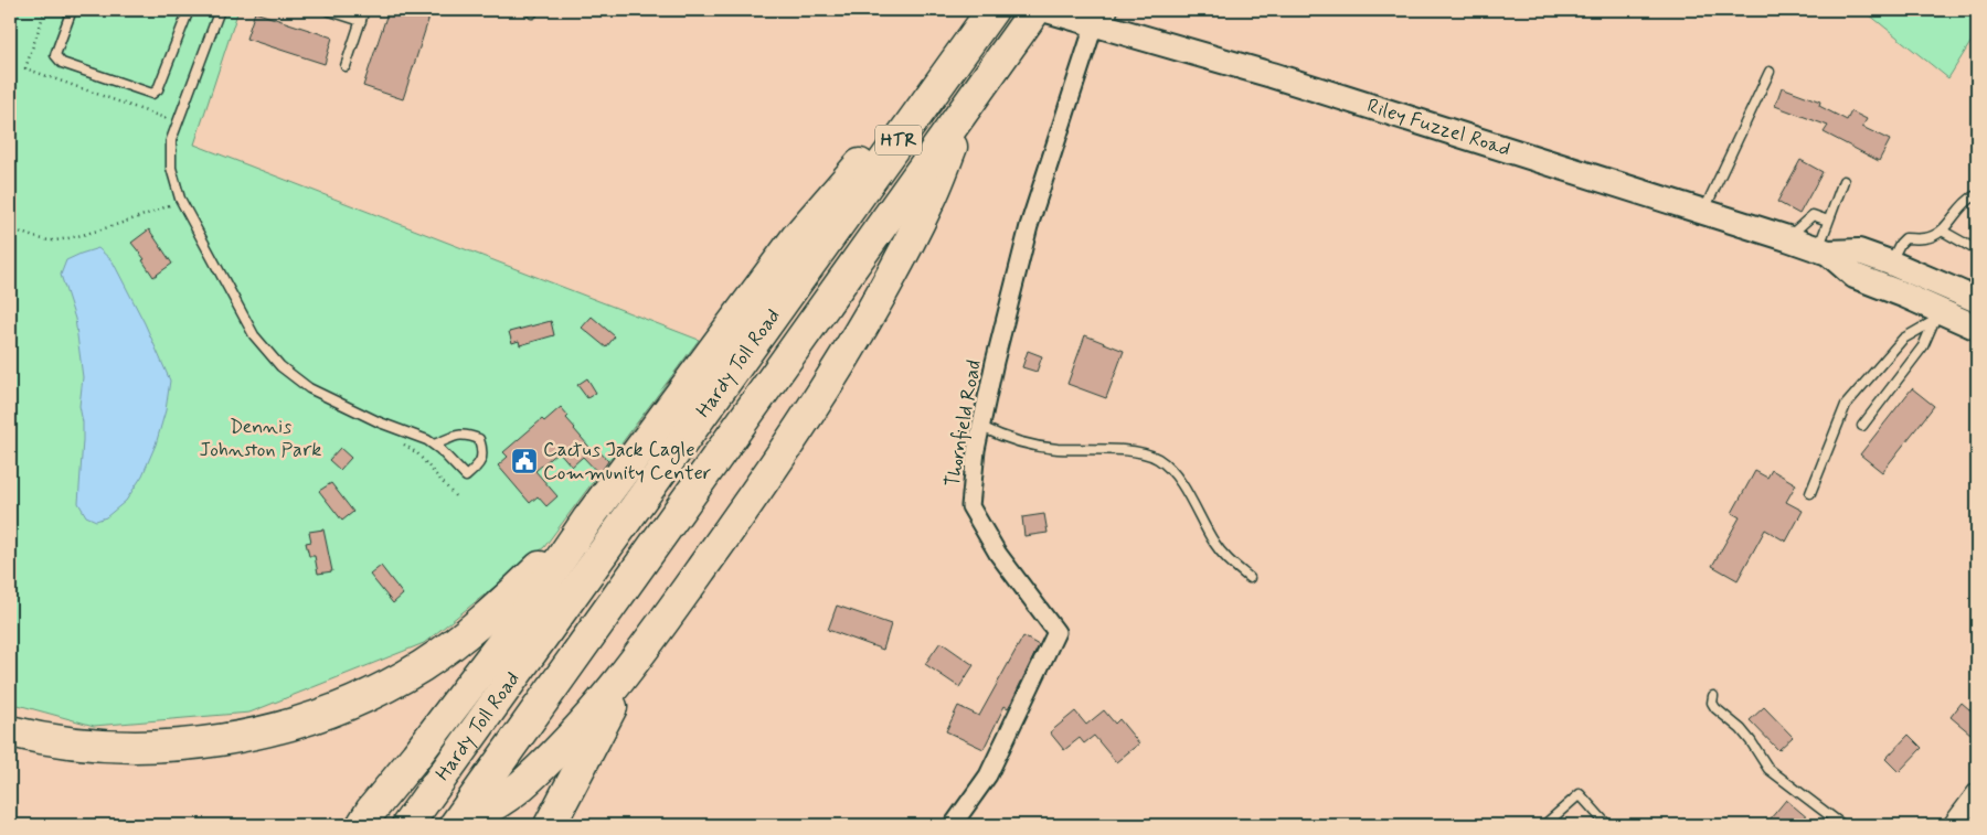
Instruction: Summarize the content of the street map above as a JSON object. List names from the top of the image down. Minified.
{"streets":{"highway":["HTR","Hardy Toll Road"],"main road":["Riley Fuzzel Road"],"street":["Thornfield Road"]},"crossings":[["Riley Fuzzel Road","Thornfield Road"]],"parks":["Dennis Johnston Park"],"places":{"public building":["Cactus Jack Cagle Community Center"]}}
